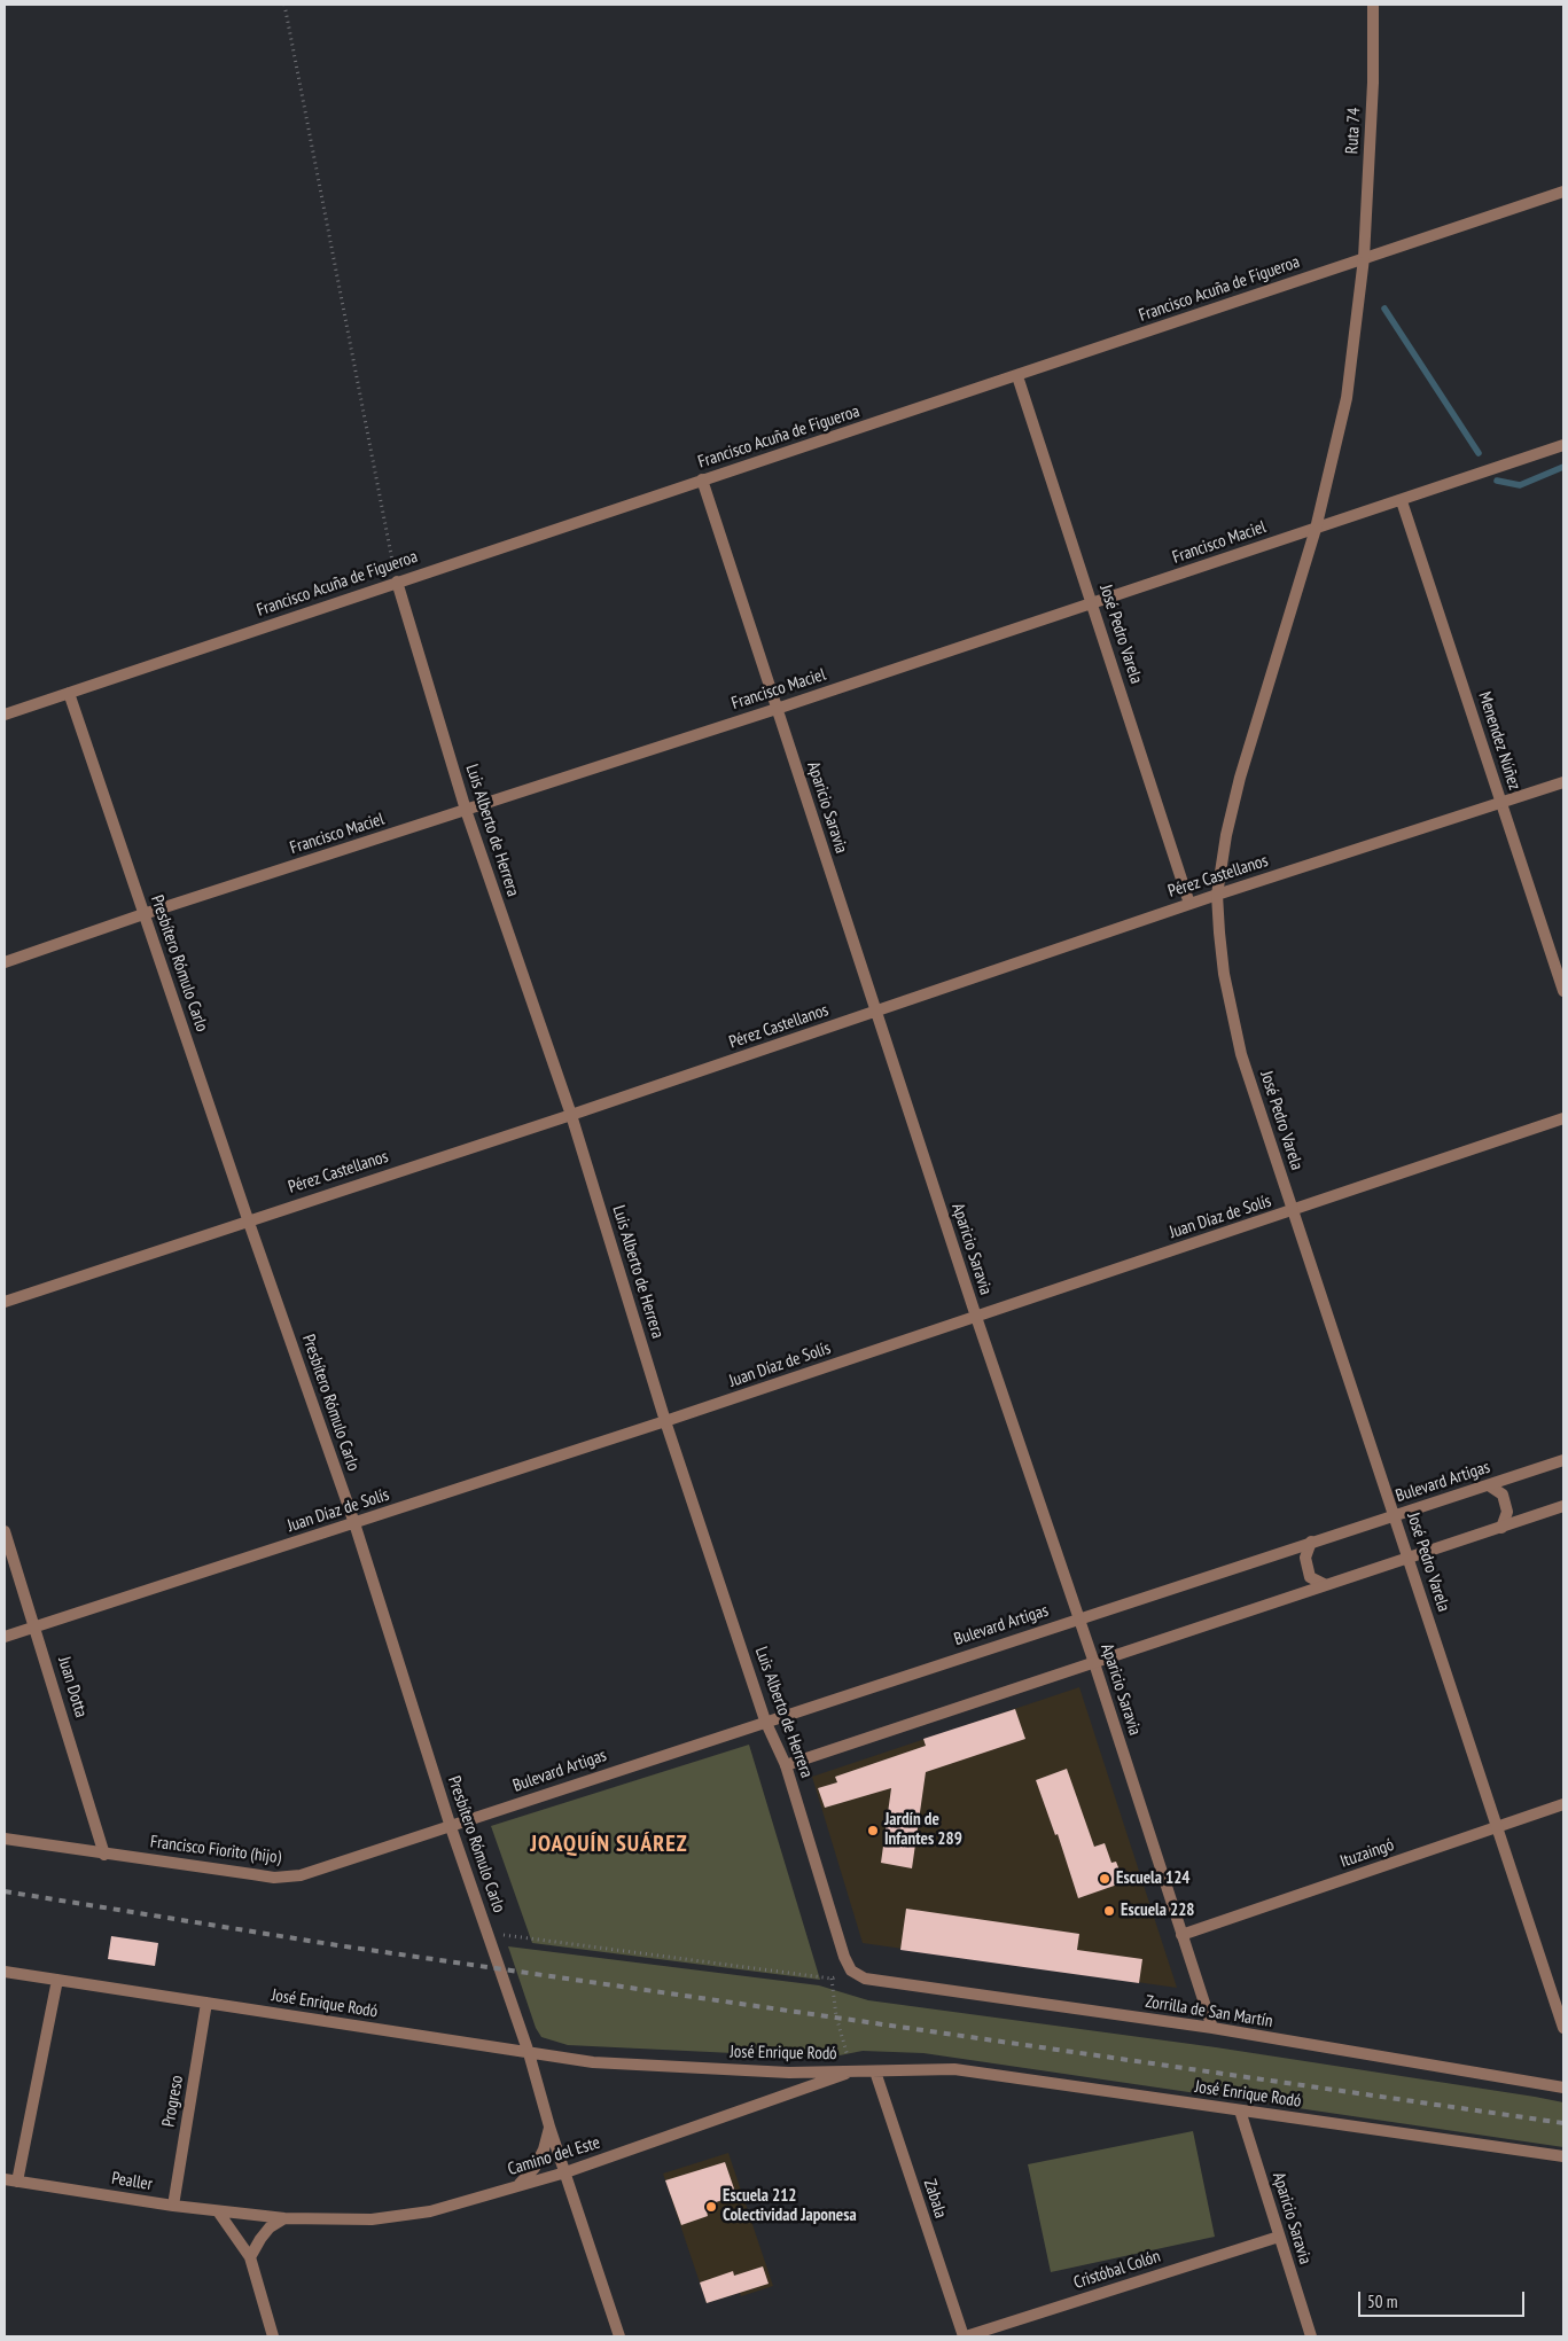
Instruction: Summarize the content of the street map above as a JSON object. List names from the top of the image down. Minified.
{"streets":{"street":["Ruta 74","Francisco Acuña de Figueroa","Francisco Maciel","José Pedro Varela","Menendez Núñez","Aparicio Saravia","Luis Alberto de Herrera","Pérez Castellanos","Presbítero Rómulo Carlo","Juan Díaz de Solís","Bulevard Artigas","Juan Dotta","Francisco Fiorito (hijo)","Ituzaingó","José Enrique Rodó","Zorrilla de San Martín","Progreso","Camino del Este","Pealler","Zabala","Cristóbal Colón"]},"crossings":[["Ruta 74","Francisco Acuña de Figueroa"],["Ruta 74","Francisco Maciel"],["Ruta 74","José Pedro Varela"],["Francisco Acuña de Figueroa","José Pedro Varela"],["Francisco Acuña de Figueroa","Aparicio Saravia"],["Francisco Acuña de Figueroa","Luis Alberto de Herrera"],["Francisco Acuña de Figueroa","Presbítero Rómulo Carlo"],["Francisco Maciel","José Pedro Varela"],["Francisco Maciel","Menendez Núñez"],["Francisco Maciel","Aparicio Saravia"],["Francisco Maciel","Luis Alberto de Herrera"],["Francisco Maciel","Presbítero Rómulo Carlo"],["José Pedro Varela","Pérez Castellanos"],["José Pedro Varela","Juan Díaz de Solís"],["José Pedro Varela","Bulevard Artigas"],["José Pedro Varela","Ituzaingó"],["Menendez Núñez","Pérez Castellanos"],["Aparicio Saravia","Pérez Castellanos"],["Aparicio Saravia","Juan Díaz de Solís"],["Aparicio Saravia","Bulevard Artigas"],["Aparicio Saravia","Ituzaingó"],["Aparicio Saravia","José Enrique Rodó"],["Aparicio Saravia","Zorrilla de San Martín"],["Aparicio Saravia","Cristóbal Colón"],["Luis Alberto de Herrera","Pérez Castellanos"],["Luis Alberto de Herrera","Juan Díaz de Solís"],["Luis Alberto de Herrera","Bulevard Artigas"],["Luis Alberto de Herrera","Zorrilla de San Martín"],["Pérez Castellanos","Presbítero Rómulo Carlo"],["Presbítero Rómulo Carlo","Juan Díaz de Solís"],["Presbítero Rómulo Carlo","Bulevard Artigas"],["Presbítero Rómulo Carlo","Francisco Fiorito (hijo)"],["Presbítero Rómulo Carlo","José Enrique Rodó"],["Presbítero Rómulo Carlo","Camino del Este"],["Juan Díaz de Solís","Juan Dotta"],["Bulevard Artigas","Francisco Fiorito (hijo)"],["Juan Dotta","Francisco Fiorito (hijo)"],["José Enrique Rodó","Progreso"],["José Enrique Rodó","Camino del Este"],["José Enrique Rodó","Zabala"],["Progreso","Pealler"],["Camino del Este","Pealler"],["Zabala","Cristóbal Colón"]],"districts":["JOAQUÍN SUÁREZ"],"places":["Jardín de Infantes 289","Escuela 124","Escuela 228","Escuela 212 Colectividad Japonesa"],"scale_bar":"50 m"}
